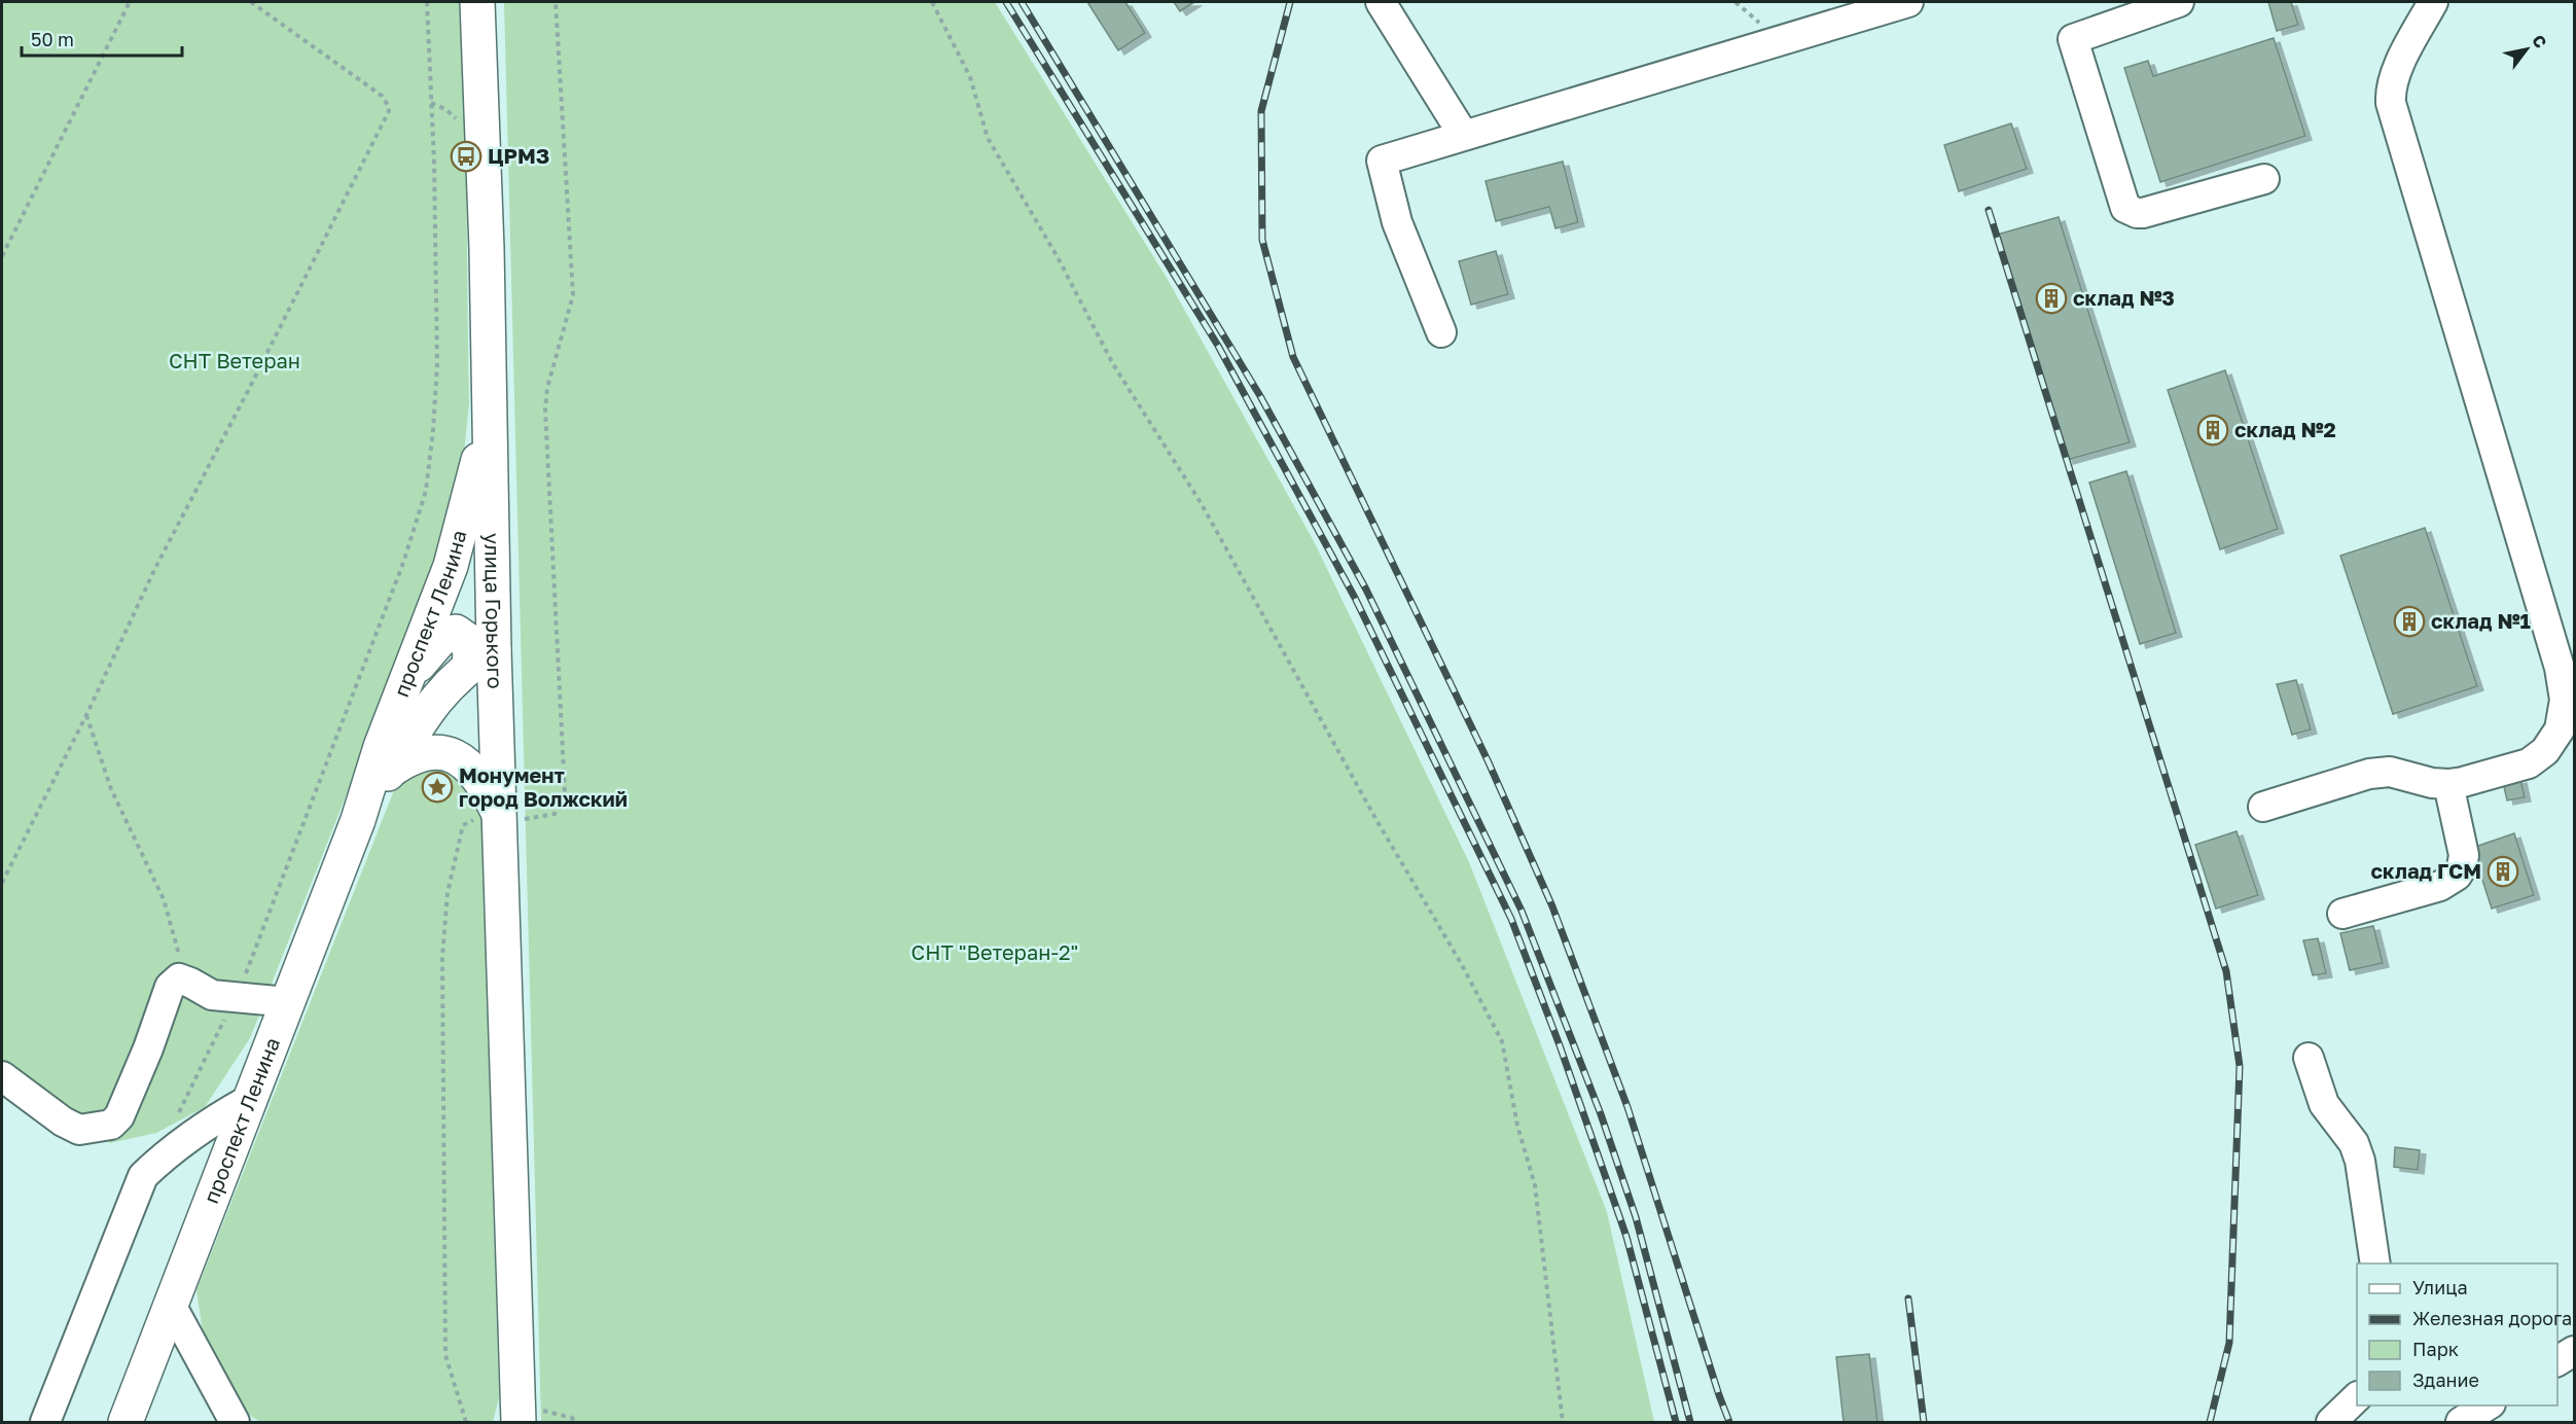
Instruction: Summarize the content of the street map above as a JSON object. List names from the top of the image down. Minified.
{"streets":{"main road":["улица Горького","проспект Ленина"]},"crossings":[["улица Горького","проспект Ленина"]],"parks":["СНТ Ветеран","СНТ \"Ветеран-2\""],"places":{"bus stop":["ЦРМЗ"],"building":["склад №3","склад №2","склад №1","склад ГСМ"],"place":["Монумент город Волжский"]},"legend":["Улица","Железная дорога","Парк","Здание"],"scale_bar":"50 m","north":"top right"}
